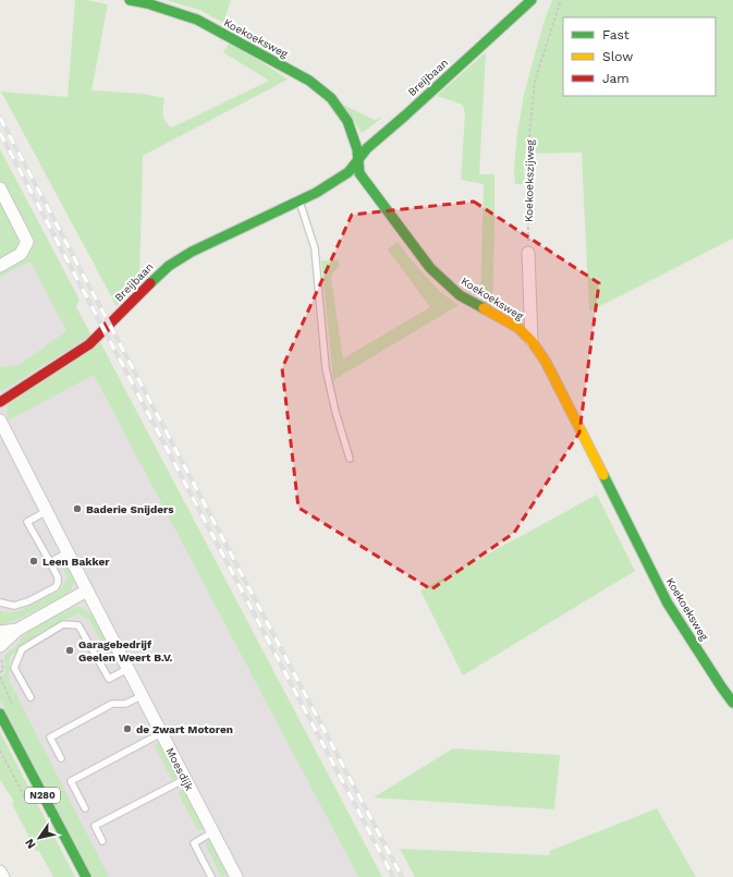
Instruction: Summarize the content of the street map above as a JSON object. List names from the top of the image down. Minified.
{"streets":{"street":["Koekoeksweg","Breijbaan","Moesdijk","N280"],"path":["Koekoekszijweg"]},"crossings":[["Koekoeksweg","Breijbaan"]],"places":["Baderie Snijders","Leen Bakker","Garagebedrijf Geelen Weert B.V.","de Zwart Motoren"],"legend":["Fast","Slow","Jam"],"north":"bottom left"}
